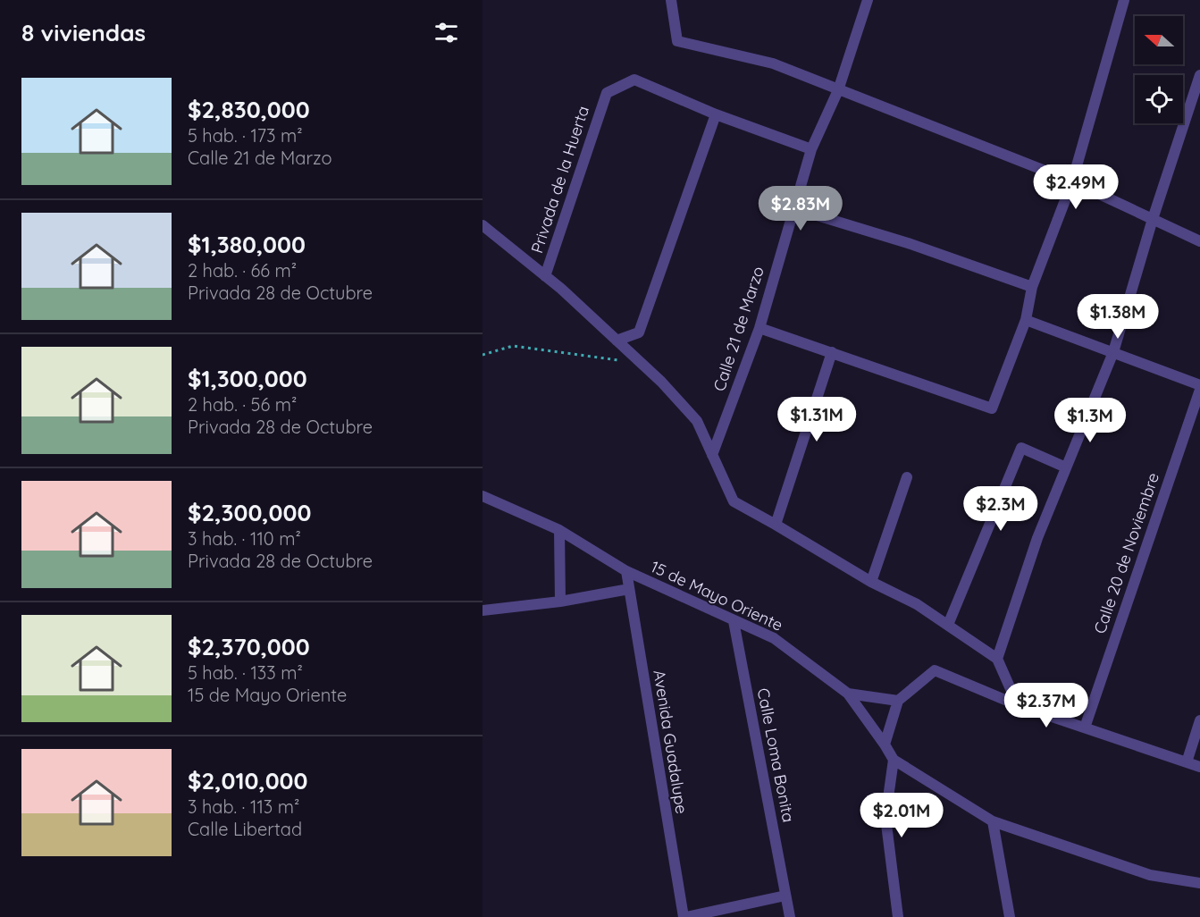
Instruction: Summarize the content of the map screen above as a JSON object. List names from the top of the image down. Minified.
{"streets":{"street":["Privada de la Huerta","Calle 21 de Marzo","Calle 20 de Noviembre","15 de Mayo Oriente","Avenida Guadalupe","Calle Loma Bonita"]},"crossings":[["15 de Mayo Oriente","Avenida Guadalupe"],["15 de Mayo Oriente","Calle Loma Bonita"]],"north":"left","page":{"heading":"8 viviendas","list":[{"name":"$2,830,000","note":"5 hab. · 173 m² · Calle 21 de Marzo"},{"name":"$1,380,000","note":"2 hab. · 66 m² · Privada 28 de Octubre"},{"name":"$1,300,000","note":"2 hab. · 56 m² · Privada 28 de Octubre"},{"name":"$2,300,000","note":"3 hab. · 110 m² · Privada 28 de Octubre"},{"name":"$2,370,000","note":"5 hab. · 133 m² · 15 de Mayo Oriente"},{"name":"$2,010,000","note":"3 hab. · 113 m² · Calle Libertad"}],"price":["$2.49M","$2.83M","$1.38M","$1.31M","$1.3M","$2.3M","$2.37M","$2.01M"]}}
